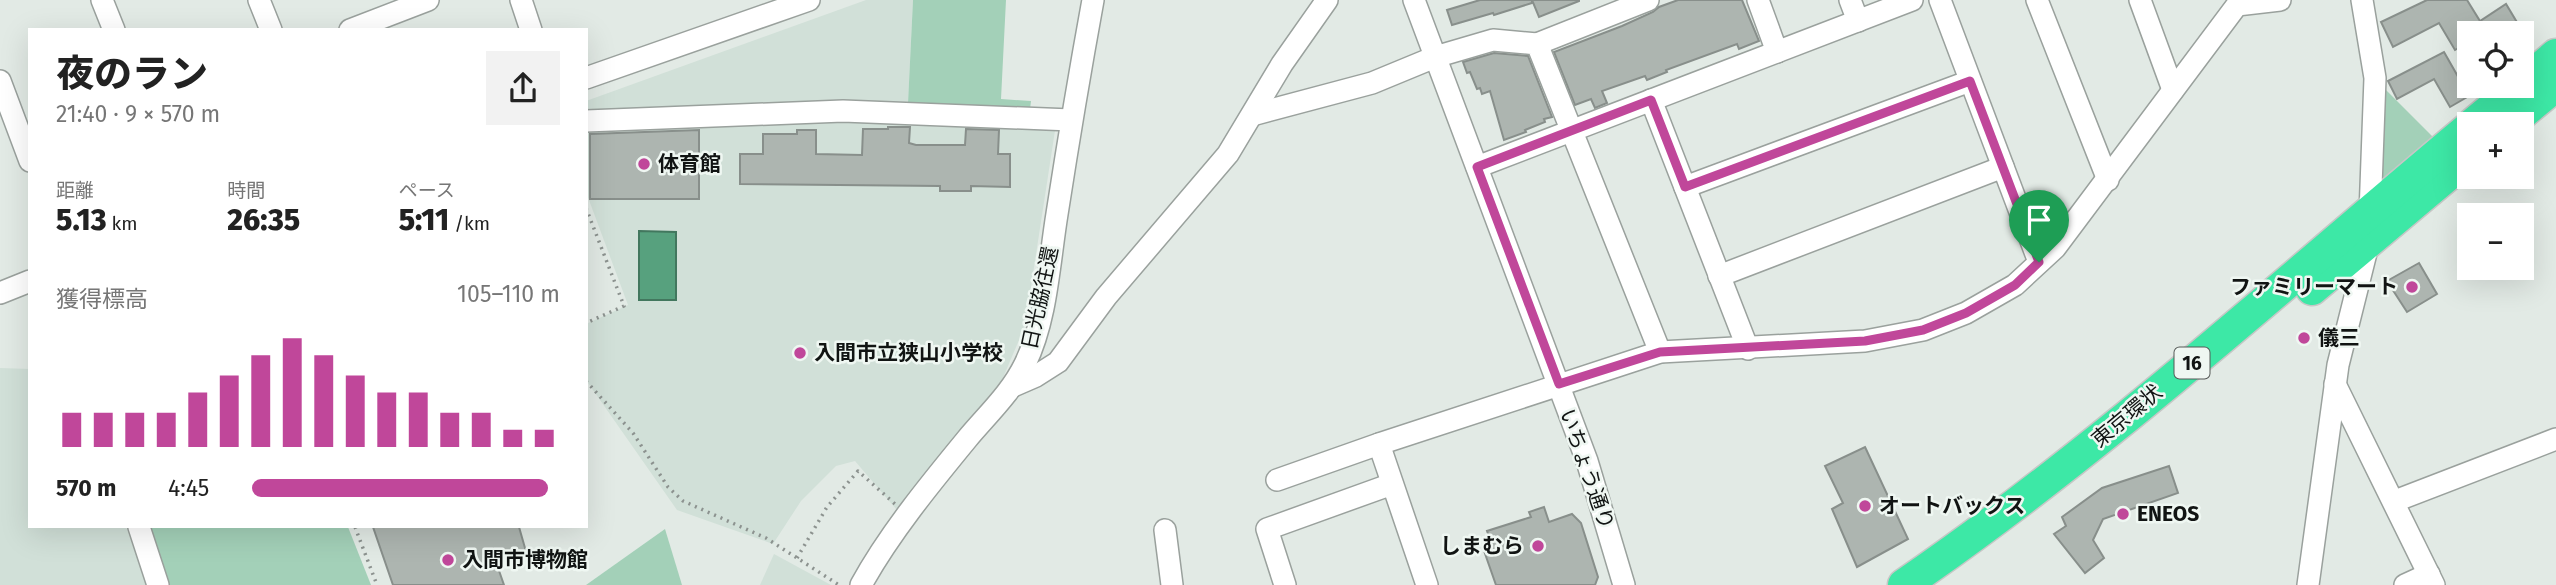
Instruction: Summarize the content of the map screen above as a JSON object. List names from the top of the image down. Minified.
{"streets":{"highway":["16","東京環状"],"street":["日光脇往還","いちょう通り"]},"places":["体育館","ファミリーマート","儀三","入間市立狭山小学校","オートバックス","ENEOS","しまむら","入間市博物館"],"page":{"map_buttons":["+","−"],"heading":["夜のラン","21:40 · 9 × 570 m"],"stats":[["距離","5.13 km"],["時間","26:35"],["ペース","5:11 /km"]],"chart":["獲得標高","105–110 m"],"list":[{"name":"570 m","note":"4:45"}]}}
